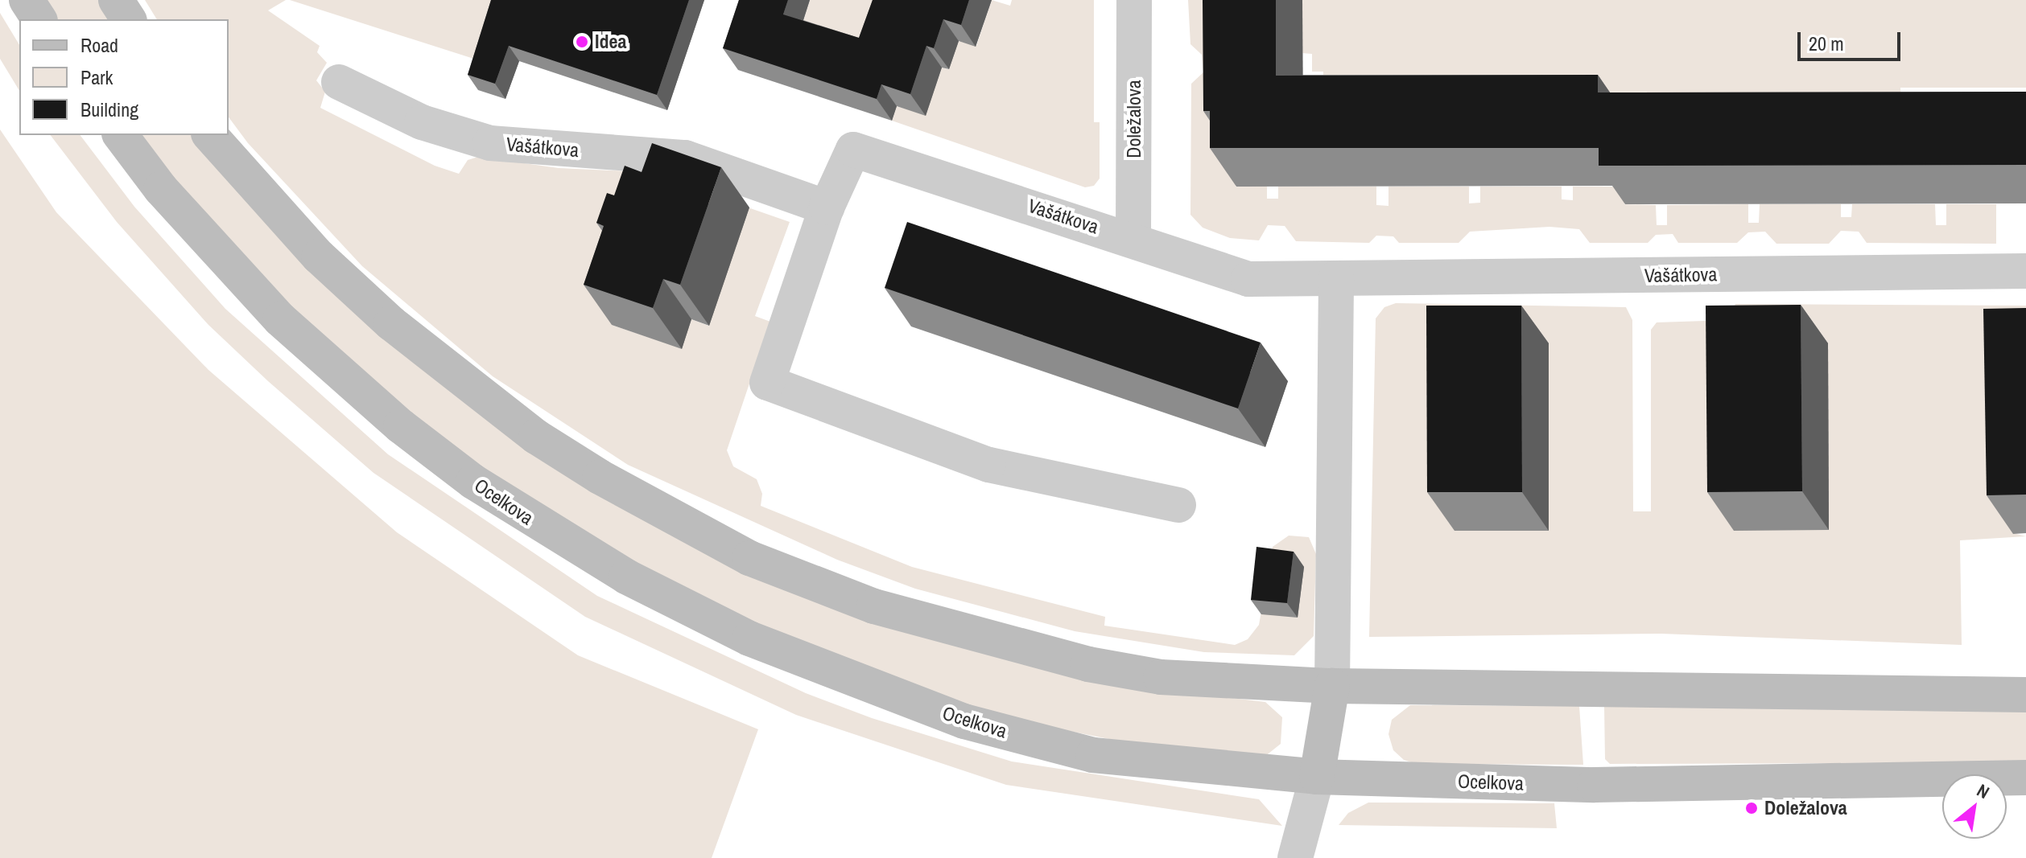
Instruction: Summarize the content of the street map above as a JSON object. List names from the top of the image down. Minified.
{"streets":{"street":["Doležalova","Vašátkova","Ocelkova"]},"crossings":[["Doležalova","Vašátkova"]],"places":["Idea","Doležalova"],"legend":["Road","Park","Building"],"scale_bar":"20 m","north":"top right"}
